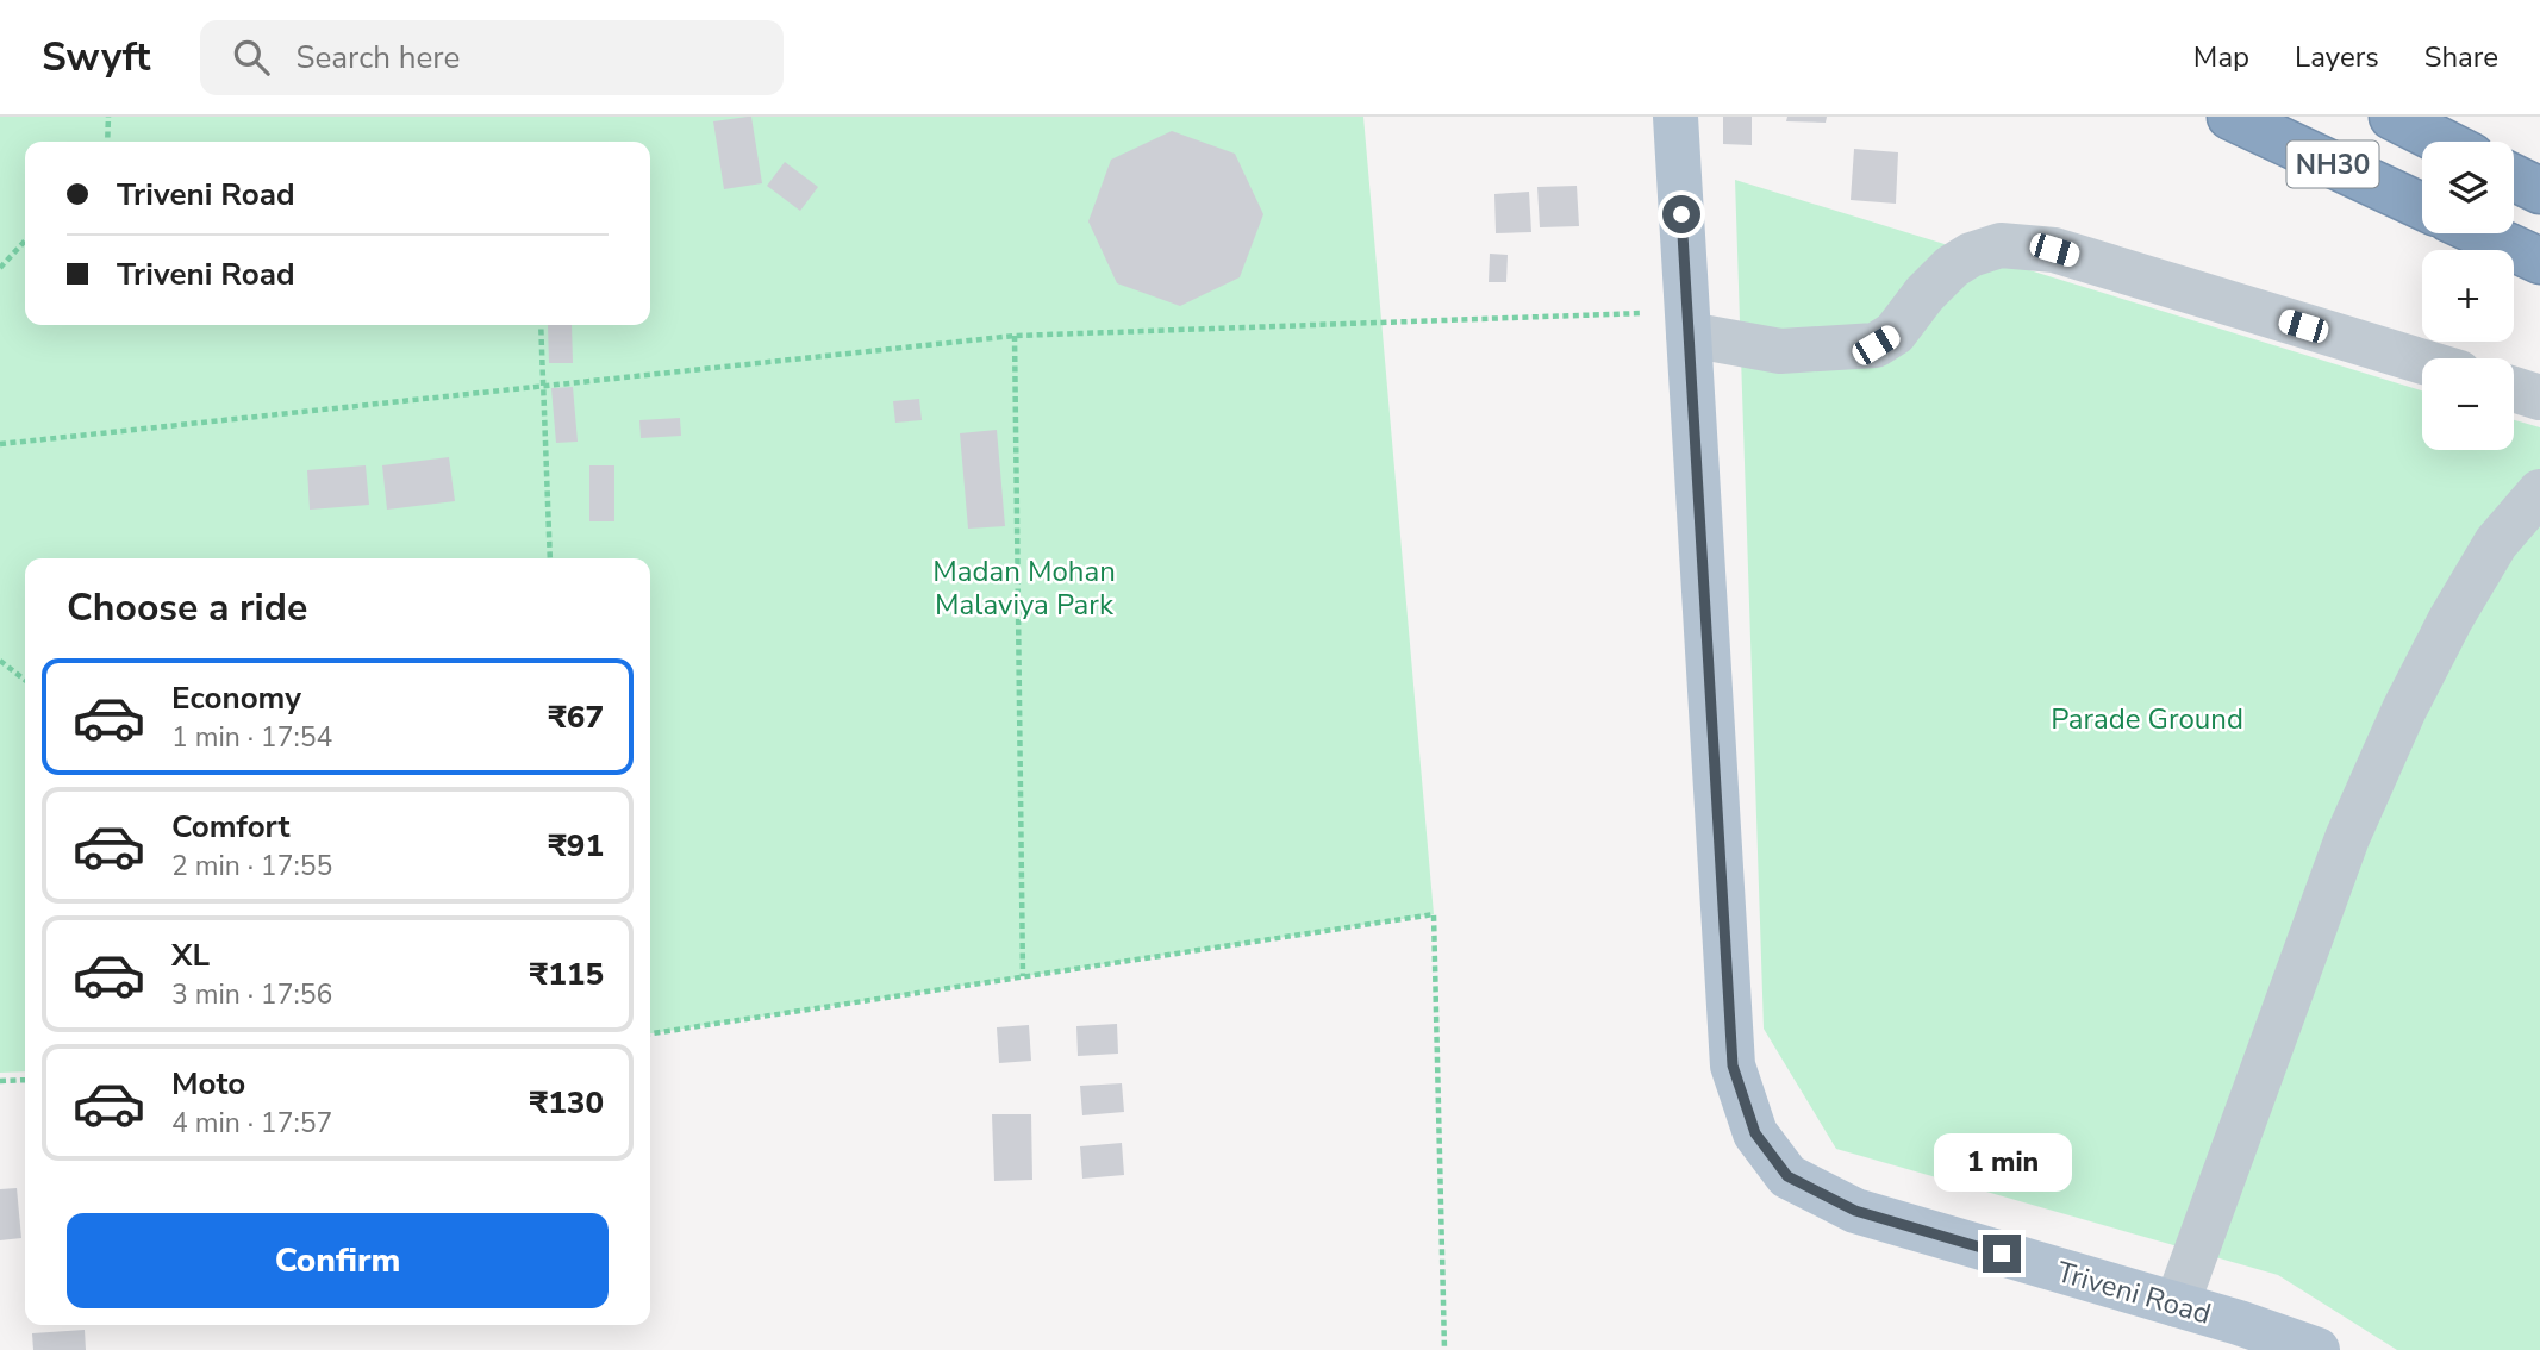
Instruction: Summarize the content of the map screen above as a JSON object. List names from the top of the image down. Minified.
{"streets":{"highway":["NH30"],"main road":["Triveni Road"]},"parks":["Madan Mohan Malaviya Park","Parade Ground"],"page":{"header":"Swyft","search":"Search here","nav":["Map","Layers","Share"],"map_buttons":["+","−"],"banner":["Triveni Road","Triveni Road"],"heading":"Choose a ride","list":[{"name":"Economy","note":"1 min · 17:54","value":"₹67"},{"name":"Comfort","note":"2 min · 17:55","value":"₹91"},{"name":"XL","note":"3 min · 17:56","value":"₹115"},{"name":"Moto","note":"4 min · 17:57","value":"₹130"}],"bubble":"1 min","buttons":"Confirm"}}
